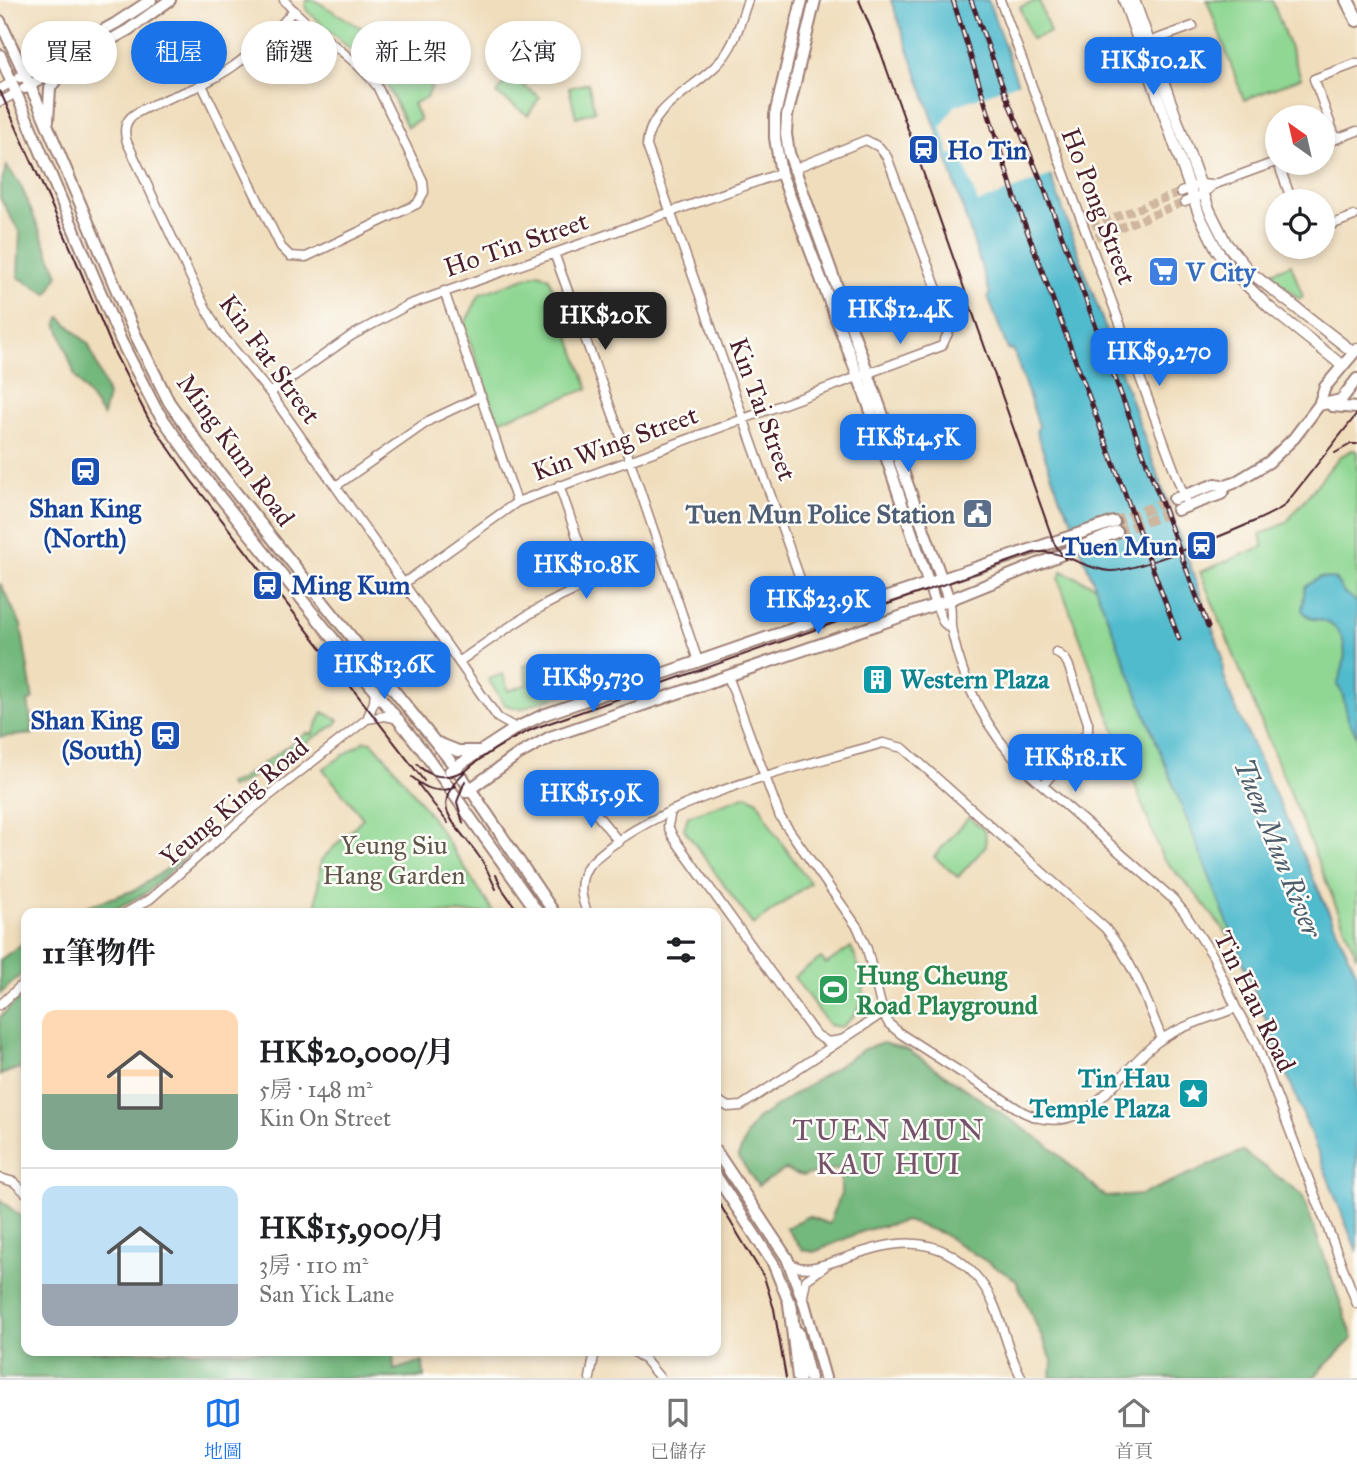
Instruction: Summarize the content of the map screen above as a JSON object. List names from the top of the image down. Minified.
{"streets":{"main road":["Ming Kum Road"],"street":["Ho Pong Street","Ho Tin Street","Kin Fat Street","Kin Tai Street","Kin Wing Street","Yeung King Road","Tin Hau Road"]},"crossings":[["Ho Tin Street","Kin Fat Street"],["Ho Tin Street","Kin Tai Street"],["Ho Tin Street","Kin Wing Street"],["Kin Fat Street","Kin Wing Street"],["Kin Tai Street","Kin Wing Street"]],"districts":["TUEN MUN KAU HUI"],"water":["Tuen Mun River"],"parks":["Yeung Siu Hang Garden"],"places":{"station":["Ho Tin","Shan King (North)","Tuen Mun","Ming Kum","Shan King (South)"],"supermarket":["V City"],"public building":["Tuen Mun Police Station"],"building":["Western Plaza"],"sports":["Hung Cheung Road Playground"],"place":["Tin Hau Temple Plaza"]},"north":"top left","page":{"chip":["買屋","租屋","篩選","新上架","公寓"],"price":["HK$10.2K","HK$12.4K","HK$20K","HK$9,270","HK$14.5K","HK$10.8K","HK$23.9K","HK$13.6K","HK$9,730","HK$18.1K","HK$15.9K"],"heading":"11筆物件","list":[{"name":"HK$20,000/月","note":"5房 · 148 m² · Kin On Street"},{"name":"HK$15,900/月","note":"3房 · 110 m² · San Yick Lane"}],"tabs":["地圖","已儲存","首頁"]}}
